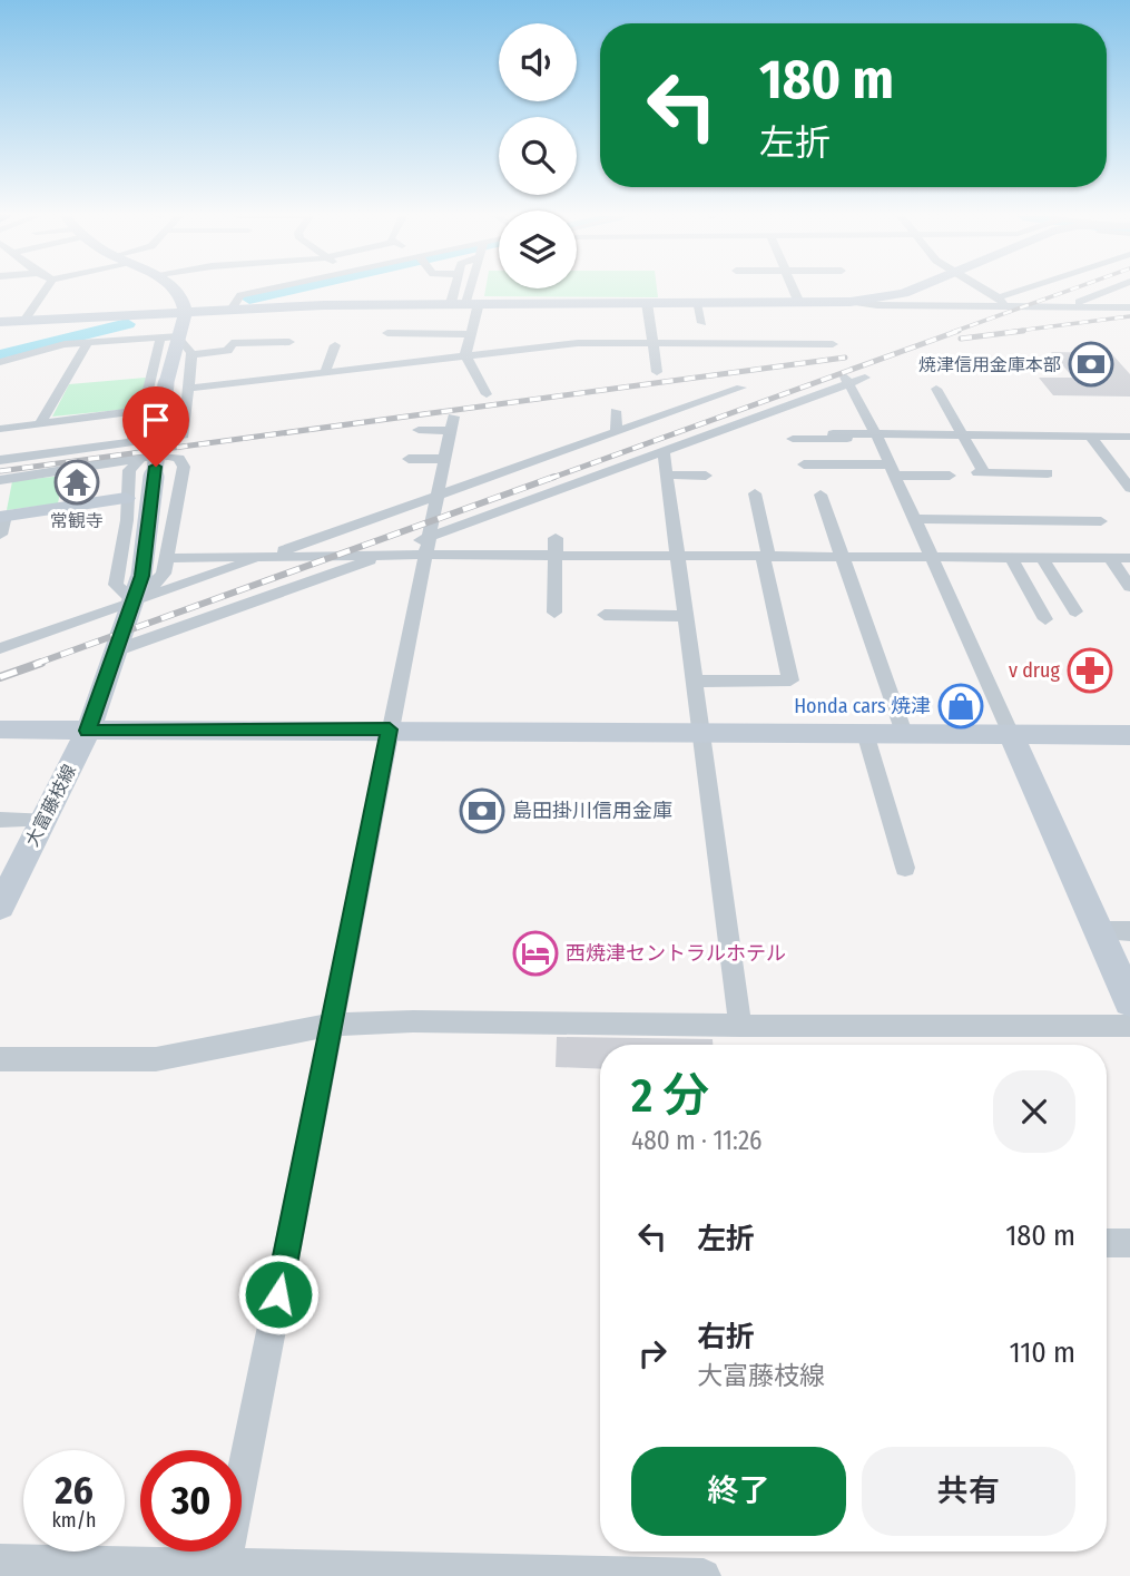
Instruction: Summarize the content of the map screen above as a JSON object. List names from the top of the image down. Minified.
{"streets":{"main road":["大富藤枝線"]},"places":{"bank":["焼津信用金庫本部","島田掛川信用金庫"],"temple":["常観寺"],"pharmacy":["v drug"],"shop":["Honda cars 焼津"],"hotel":["西焼津セントラルホテル"]},"page":{"turn":["180 m","左折"],"heading":["2 分","480 m · 11:26"],"list":[{"name":"左折","value":"180 m"},{"name":"右折","note":"大富藤枝線","value":"110 m"}],"buttons":["終了","共有"],"speed":"26 km/h","limit":"30"}}
